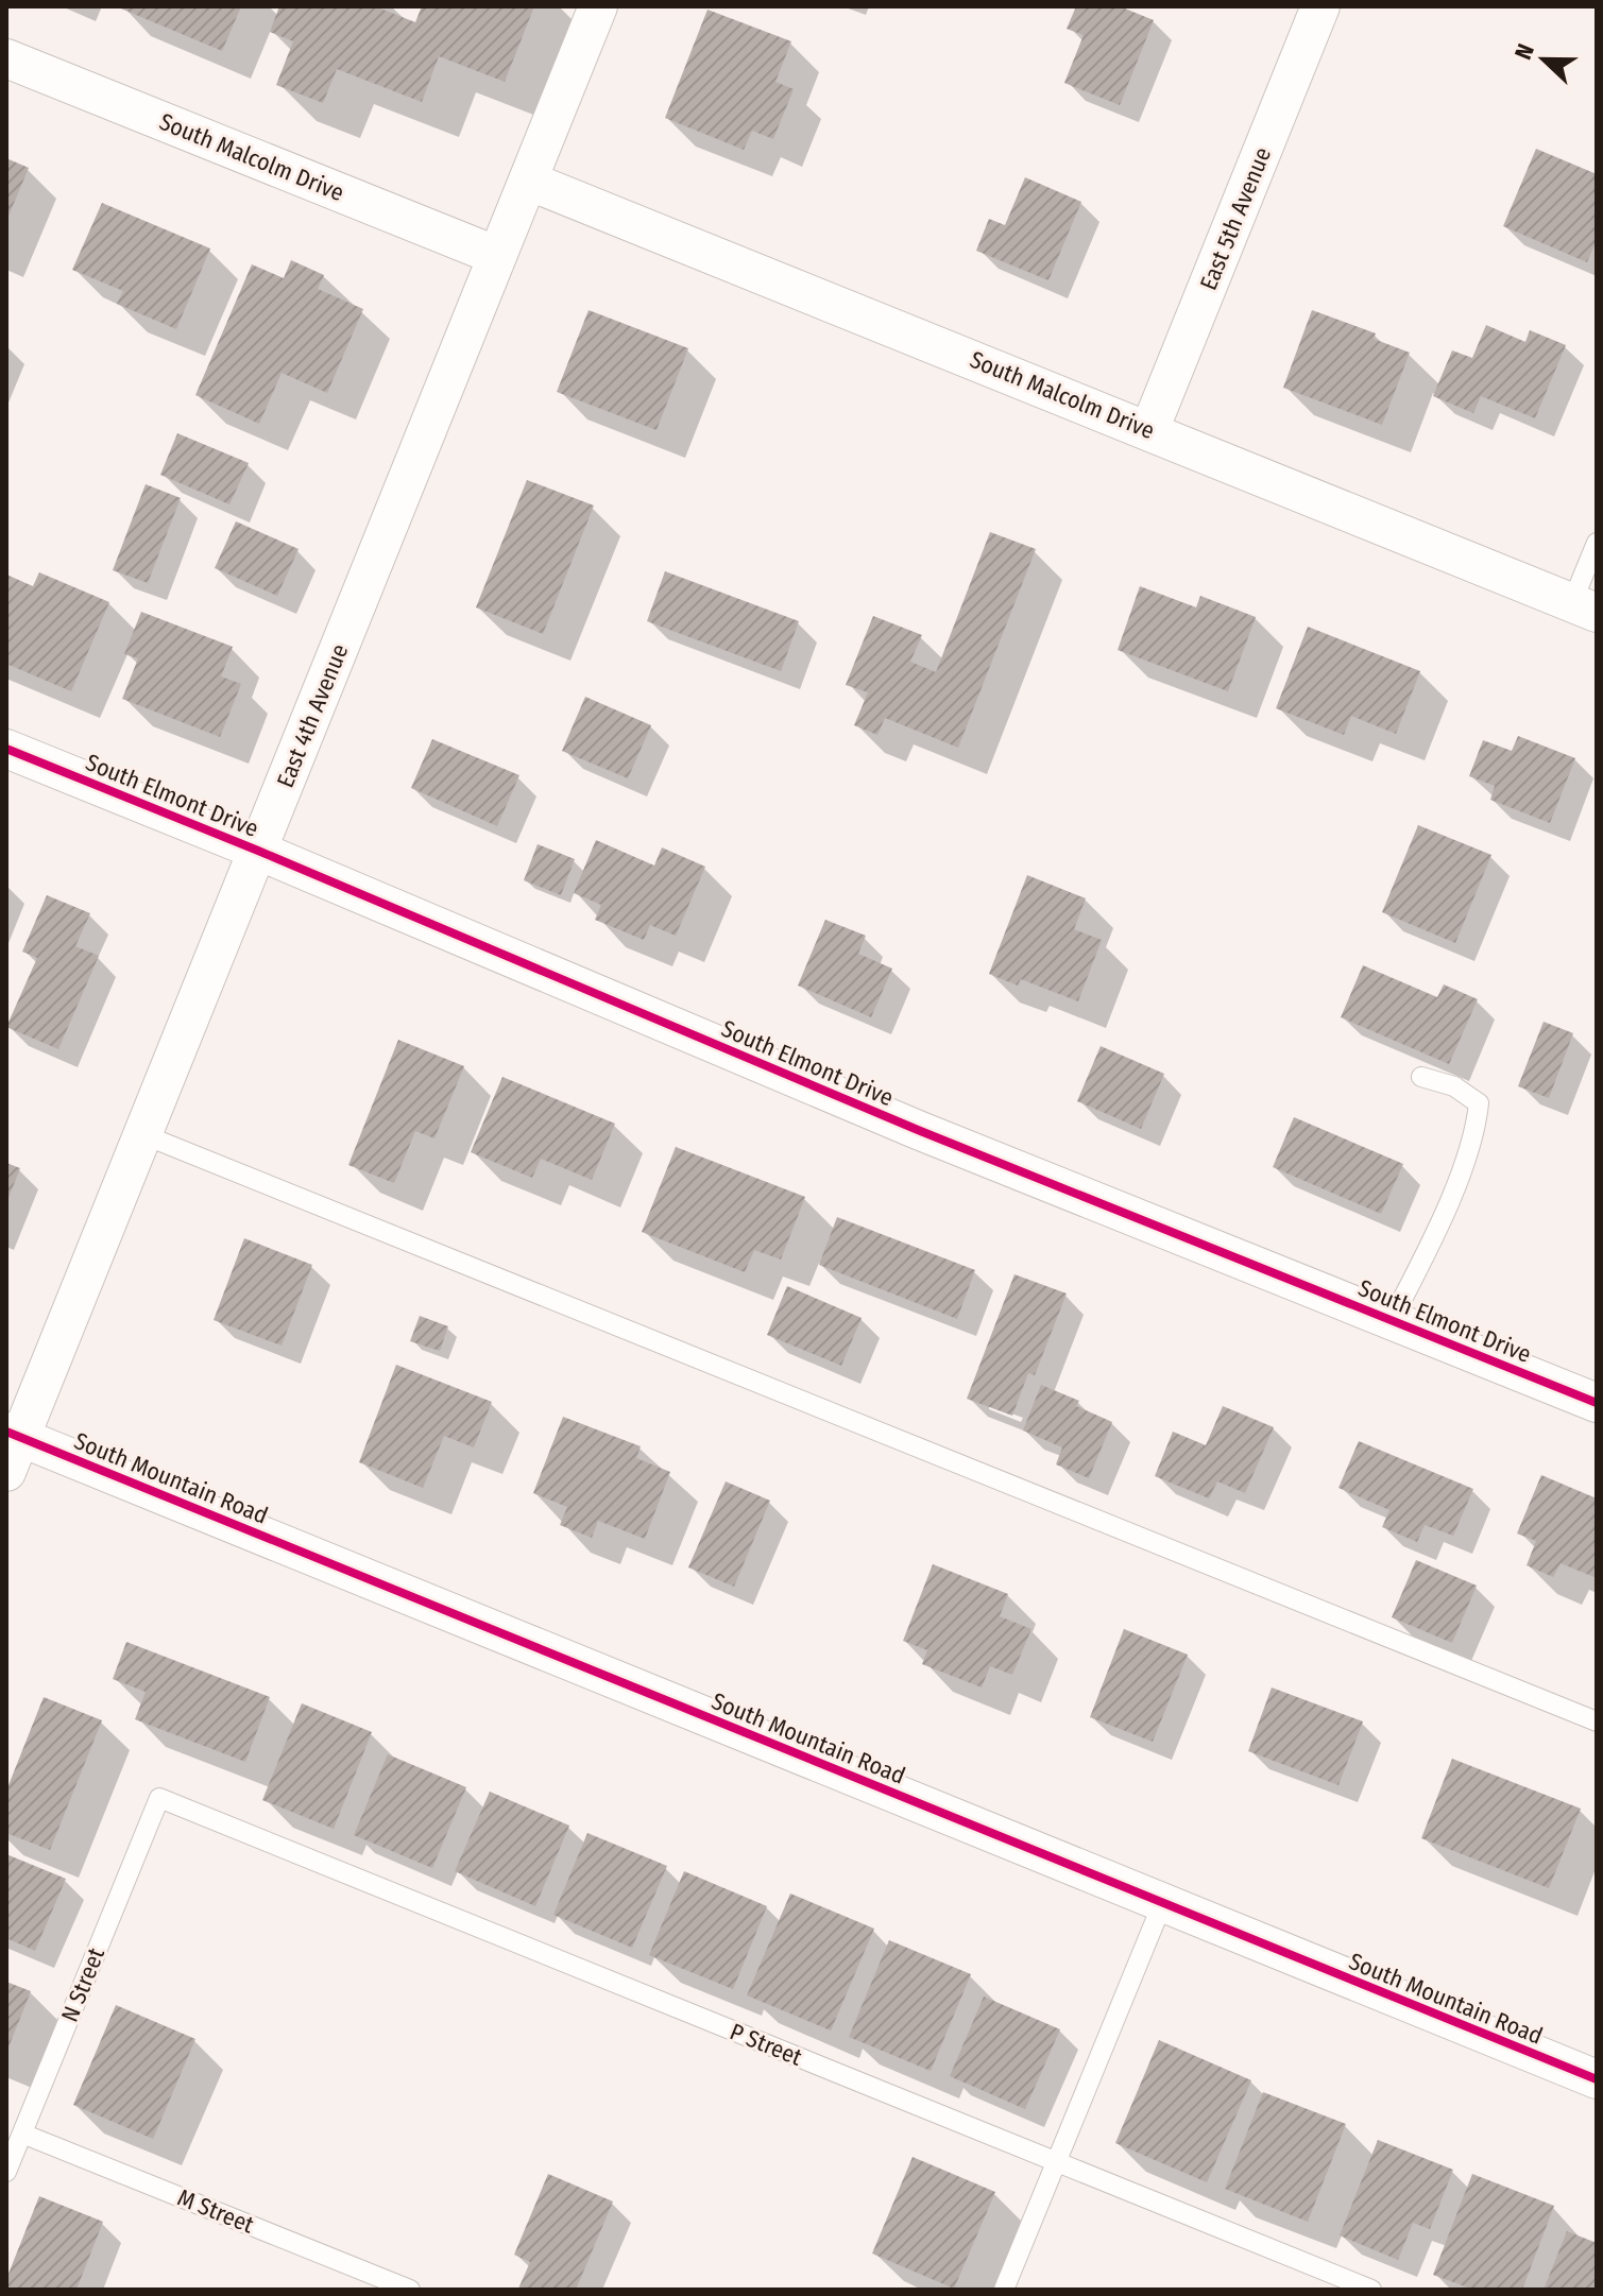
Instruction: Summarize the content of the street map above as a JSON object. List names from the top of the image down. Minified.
{"streets":{"street":["South Malcolm Drive","East 5th Avenue","East 4th Avenue","South Elmont Drive","South Mountain Road"],"lane":["N Street","P Street","M Street"]},"crossings":[["South Malcolm Drive","East 5th Avenue"],["South Malcolm Drive","East 4th Avenue"],["East 4th Avenue","South Elmont Drive"],["East 4th Avenue","South Mountain Road"],["N Street","P Street"],["N Street","M Street"]],"north":"left"}
